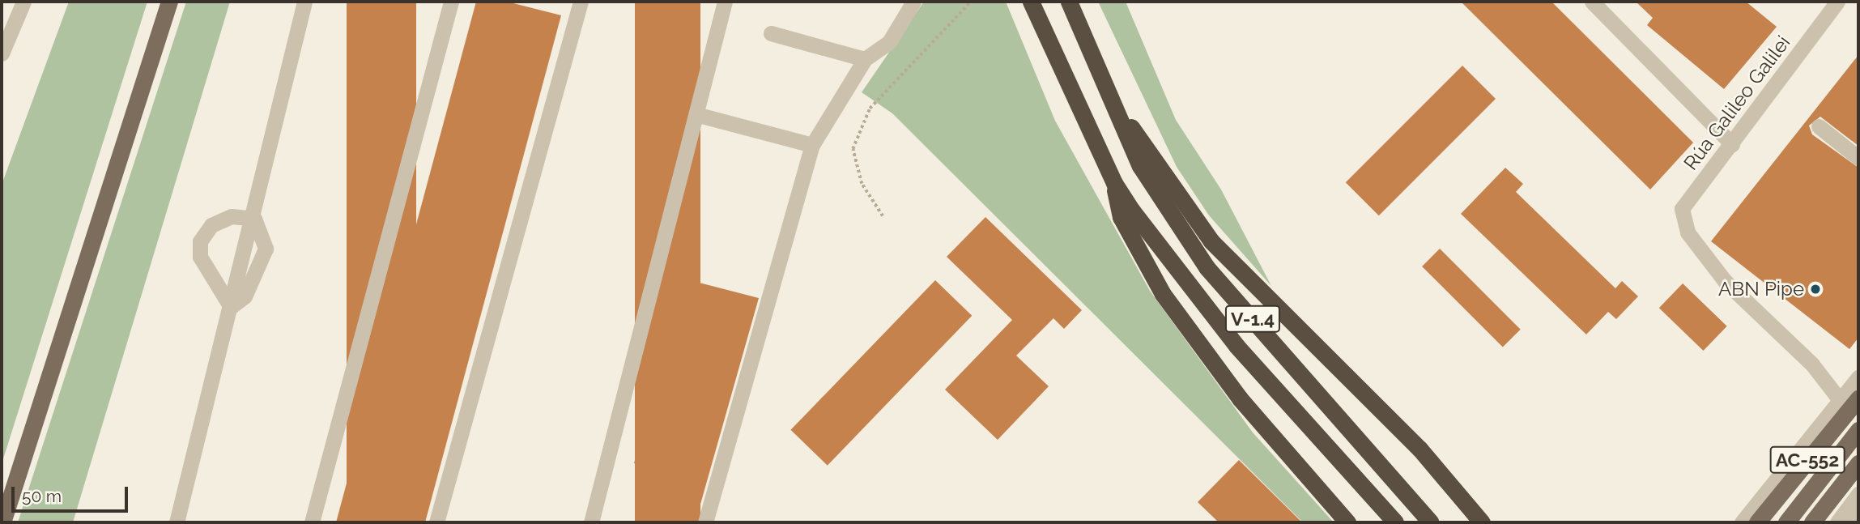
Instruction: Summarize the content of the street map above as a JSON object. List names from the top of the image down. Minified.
{"streets":{"highway":["V-1.4"],"main road":["AC-552"],"street":["Rúa Galileo Galilei"]},"places":["ABN Pipe"],"scale_bar":"50 m"}
